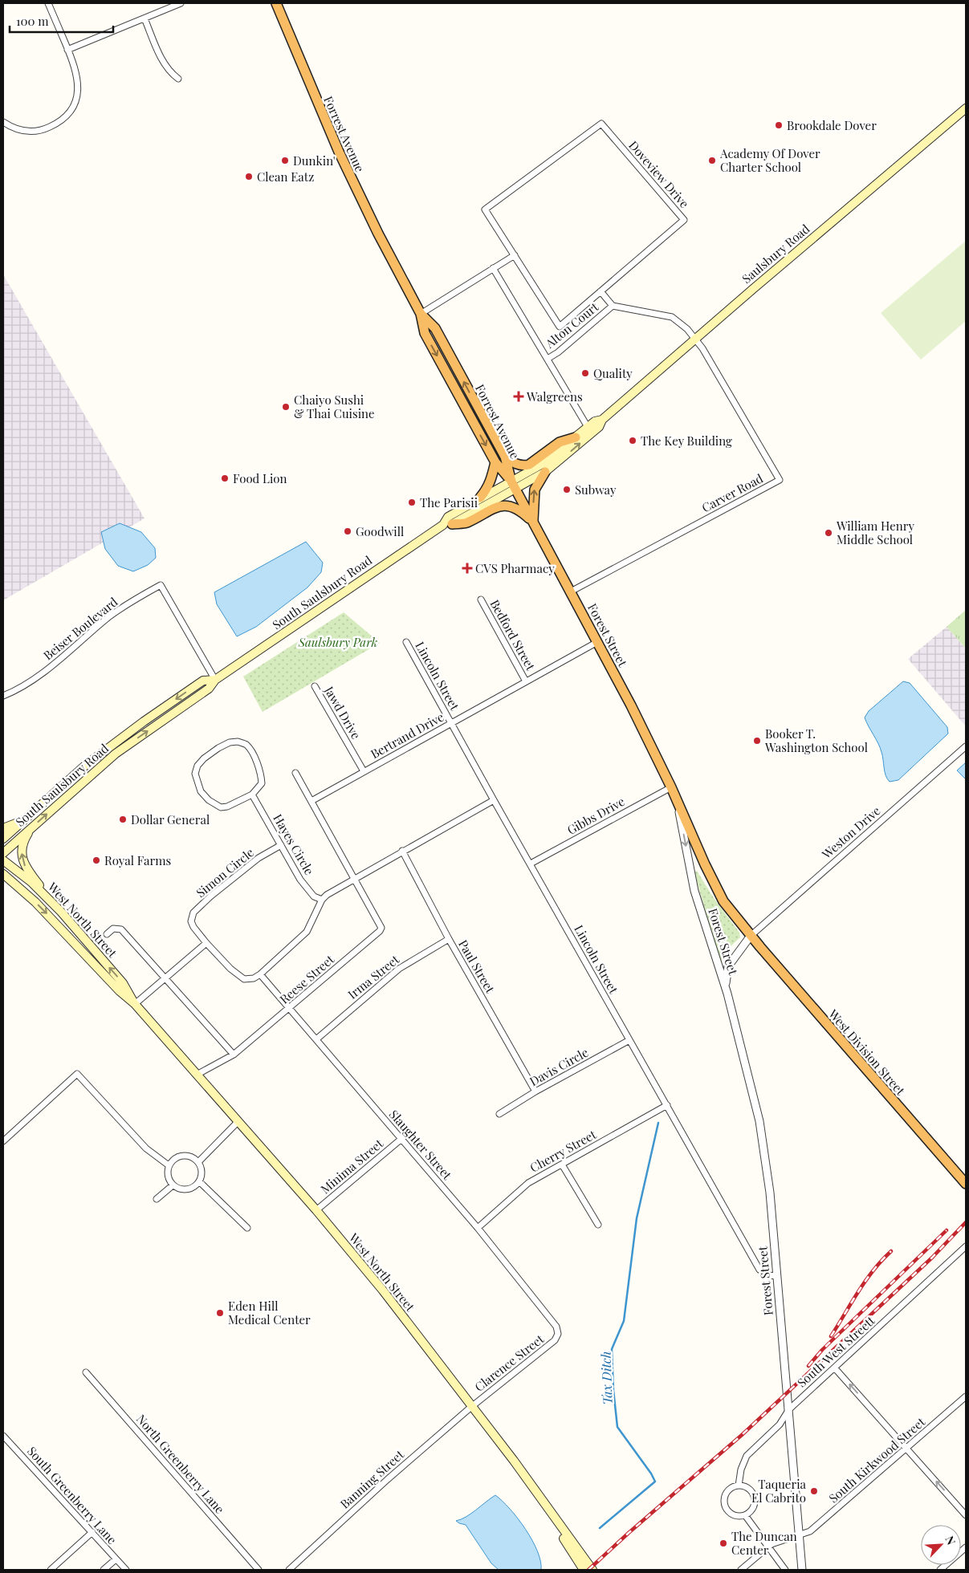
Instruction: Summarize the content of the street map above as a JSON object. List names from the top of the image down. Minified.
{"streets":{"highway":["Forrest Avenue","Forest Street","West Division Street"],"main road":["Saulsbury Road","South Saulsbury Road","West North Street"],"street":["Doveview Drive","Alton Court","Carver Road","Beiser Boulevard","Bedford Street","Lincoln Street","Jawd Drive","Bertrand Drive","Gibbs Drive","Weston Drive","Hayes Circle","Simon Circle","Paul Street","Irma Street","Reese Street","Davis Circle","Slaughter Street","Cherry Street","Minima Street","South West Streett","Clarence Street","South Kirkwood Street","North Greenberry Lane","Banning Street","South Greenberry Lane"]},"crossings":[["Forrest Avenue","Saulsbury Road"],["Forrest Avenue","South Saulsbury Road"],["Forrest Avenue","Forest Street"],["Saulsbury Road","Alton Court"],["Saulsbury Road","Carver Road"],["Saulsbury Road","South Saulsbury Road"],["Saulsbury Road","Forest Street"],["Alton Court","Carver Road"],["Carver Road","Forest Street"],["South Saulsbury Road","Beiser Boulevard"],["South Saulsbury Road","Forest Street"],["Bedford Street","Bertrand Drive"],["Forest Street","Lincoln Street"],["Forest Street","Bertrand Drive"],["Forest Street","Gibbs Drive"],["Forest Street","Weston Drive"],["Forest Street","West Division Street"],["Forest Street","South West Streett"],["Forest Street","South Kirkwood Street"],["Lincoln Street","Bertrand Drive"],["Lincoln Street","Gibbs Drive"],["Lincoln Street","Davis Circle"],["Lincoln Street","Cherry Street"],["Jawd Drive","Bertrand Drive"],["Bertrand Drive","Reese Street"],["Weston Drive","West Division Street"],["Hayes Circle","Simon Circle"],["Simon Circle","Slaughter Street"],["West North Street","Reese Street"],["West North Street","Minima Street"],["West North Street","Clarence Street"],["West North Street","Banning Street"],["Paul Street","Irma Street"],["Paul Street","Davis Circle"],["Irma Street","Slaughter Street"],["Reese Street","Slaughter Street"],["Slaughter Street","Cherry Street"],["Slaughter Street","Minima Street"],["Slaughter Street","Clarence Street"],["Clarence Street","Banning Street"]],"water":["Tax Ditch"],"parks":["Saulsbury Park"],"places":{"other":["Brookdale Dover","Dunkin'","Academy Of Dover Charter School","Clean Eatz","Quality","Chaiyo Sushi & Thai Cuisine","The Key Building","Food Lion","Subway","The Parisii","Goodwill","William Henry Middle School","Booker T. Washington School","Dollar General","Royal Farms","Eden Hill Medical Center","Taqueria El Cabrito","The Duncan Center"],"health":["Walgreens","CVS Pharmacy"]},"scale_bar":"100 m","north":"top right"}
